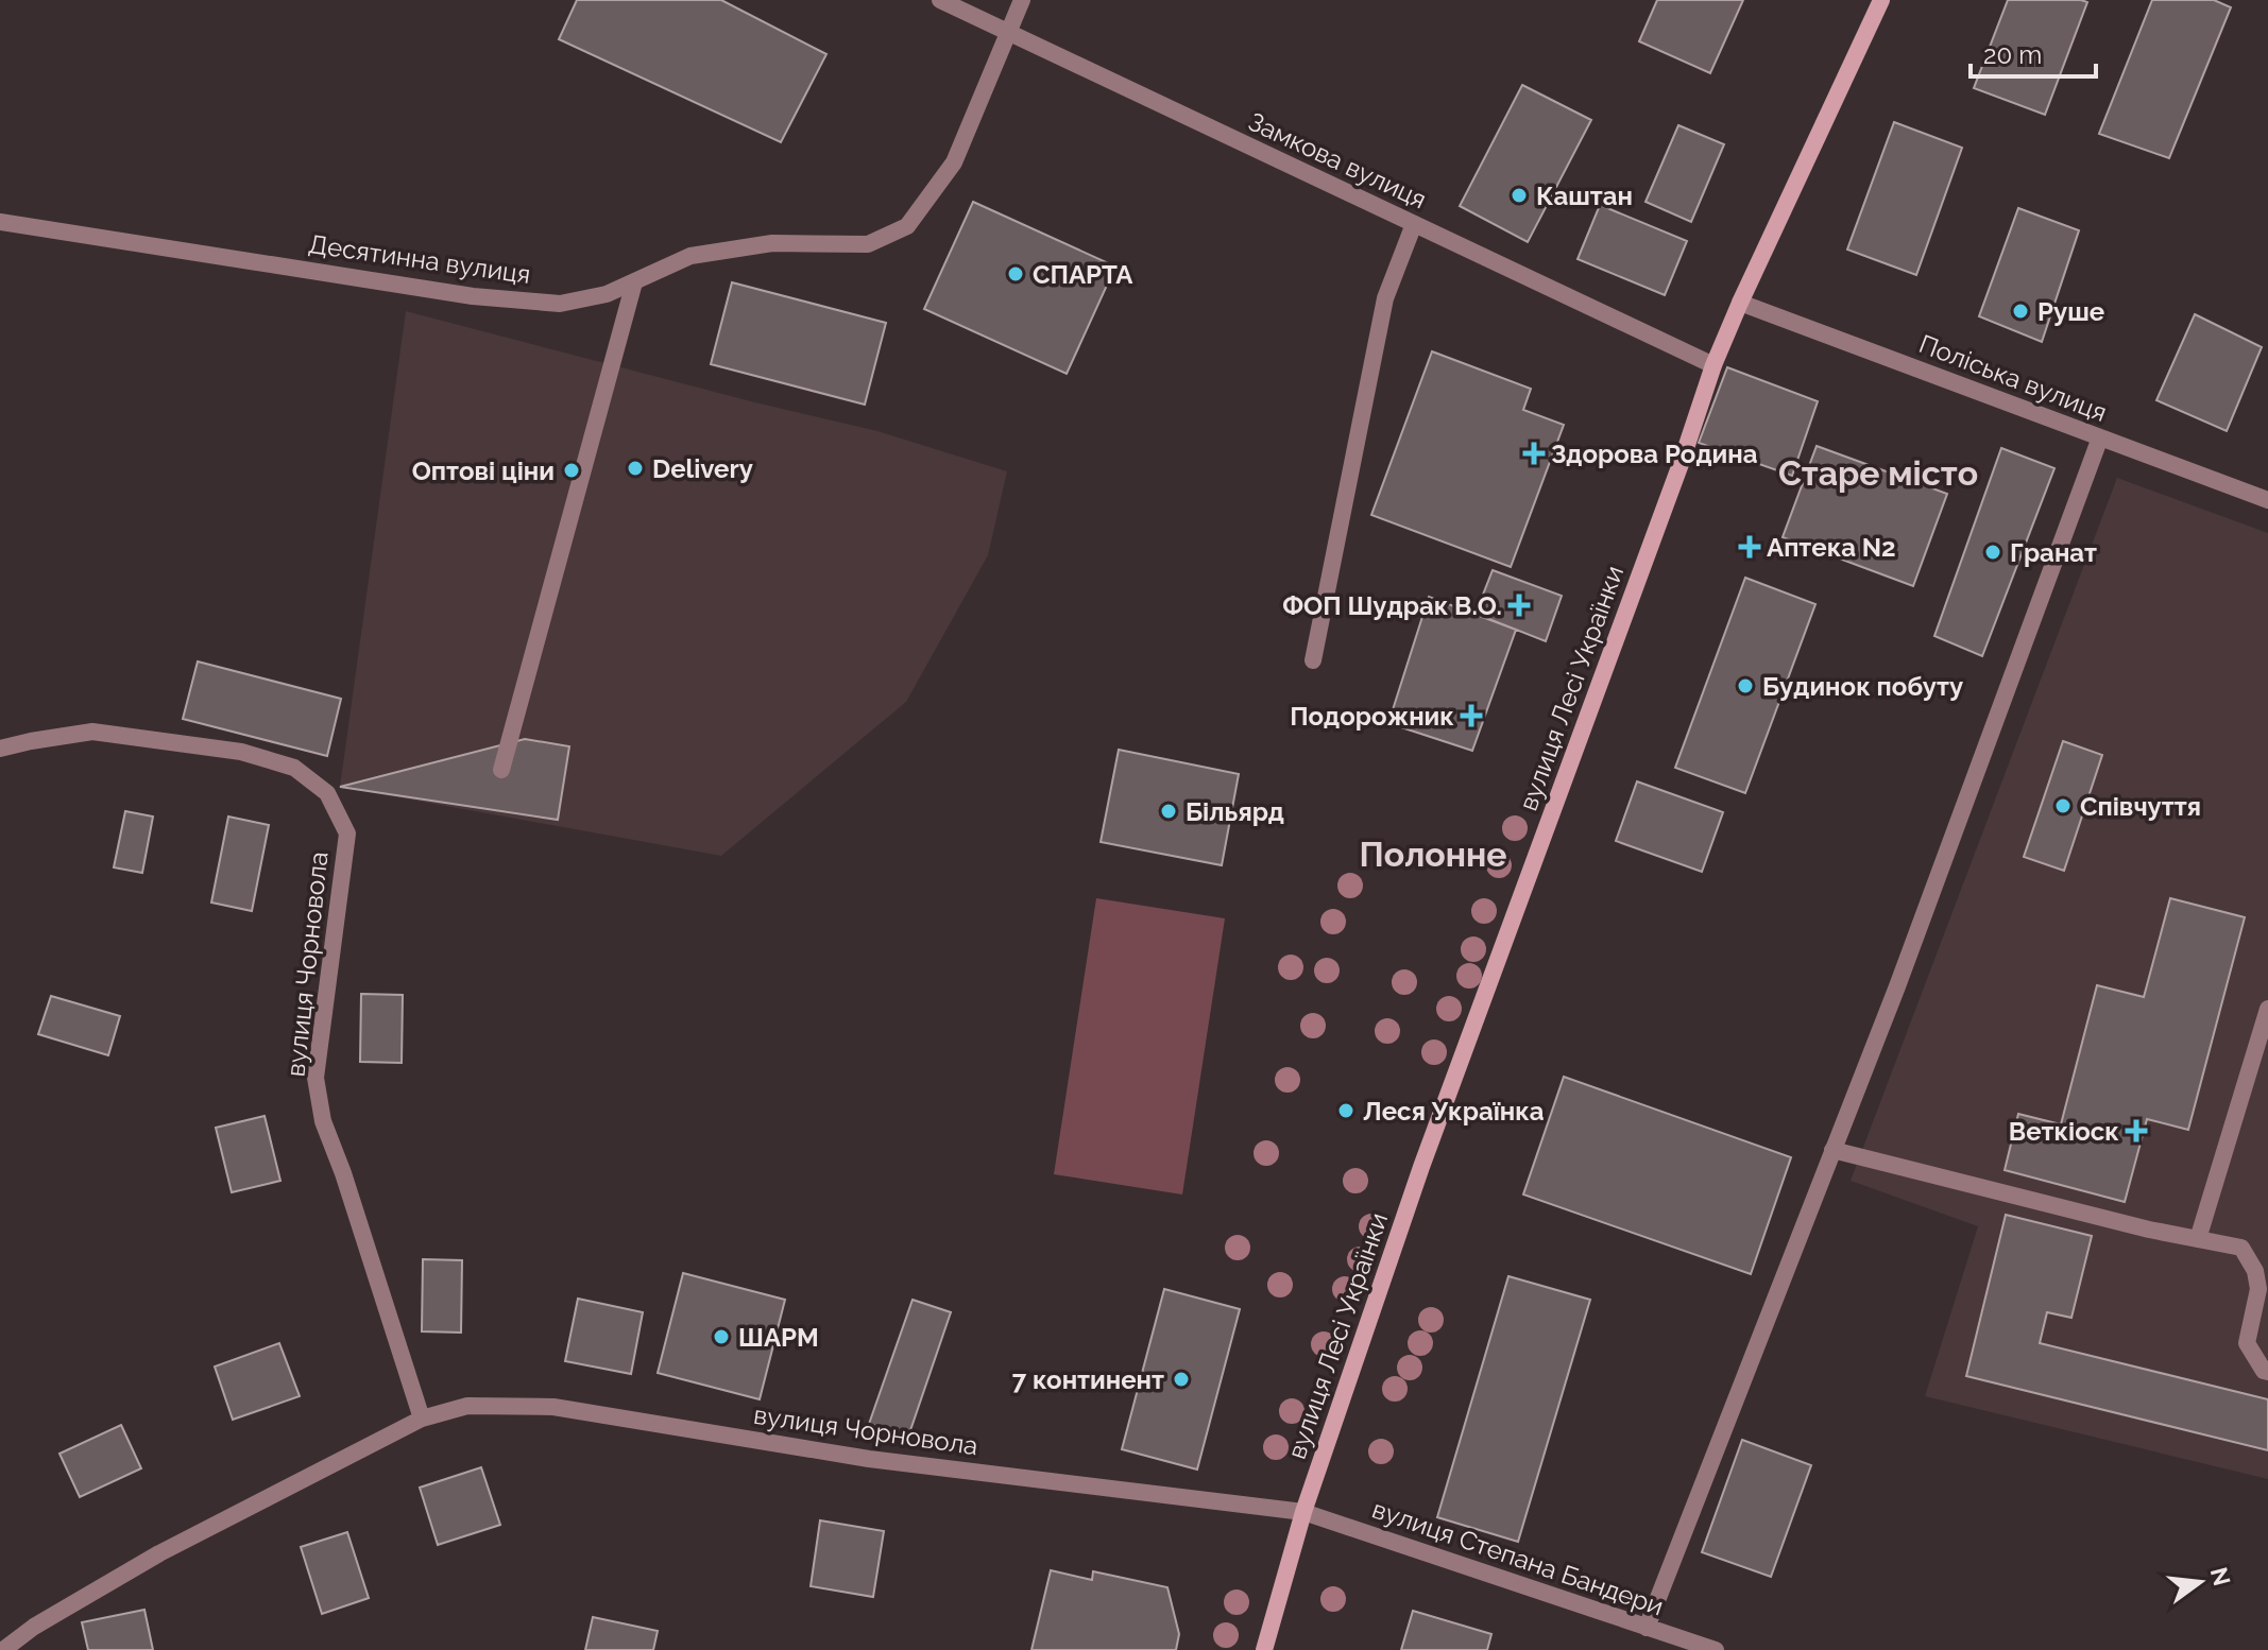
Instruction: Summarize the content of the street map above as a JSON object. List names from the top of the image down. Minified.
{"streets":{"main road":["вулиця Лесі Українки"],"street":["Замкова вулиця","Десятинна вулиця","Поліська вулиця","вулиця Чорновола","вулиця Степана Бандери"]},"crossings":[["Замкова вулиця","Десятинна вулиця"],["Замкова вулиця","вулиця Лесі Українки"],["Поліська вулиця","вулиця Лесі Українки"],["вулиця Лесі Українки","вулиця Чорновола"],["вулиця Лесі Українки","вулиця Степана Бандери"],["вулиця Чорновола","вулиця Степана Бандери"]],"districts":["Старе місто","Полонне"],"places":{"other":["Каштан","СПАРТА","Руше","Delivery","Оптові ціни","Гранат","Будинок побуту","Співчуття","Більярд","Леся Українка","ШАРМ","7 континент"],"health":["Здорова Родина","Аптека N2","ФОП Шудрак В.О.","Подорожник","Веткіоск"]},"scale_bar":"20 m","north":"right"}
